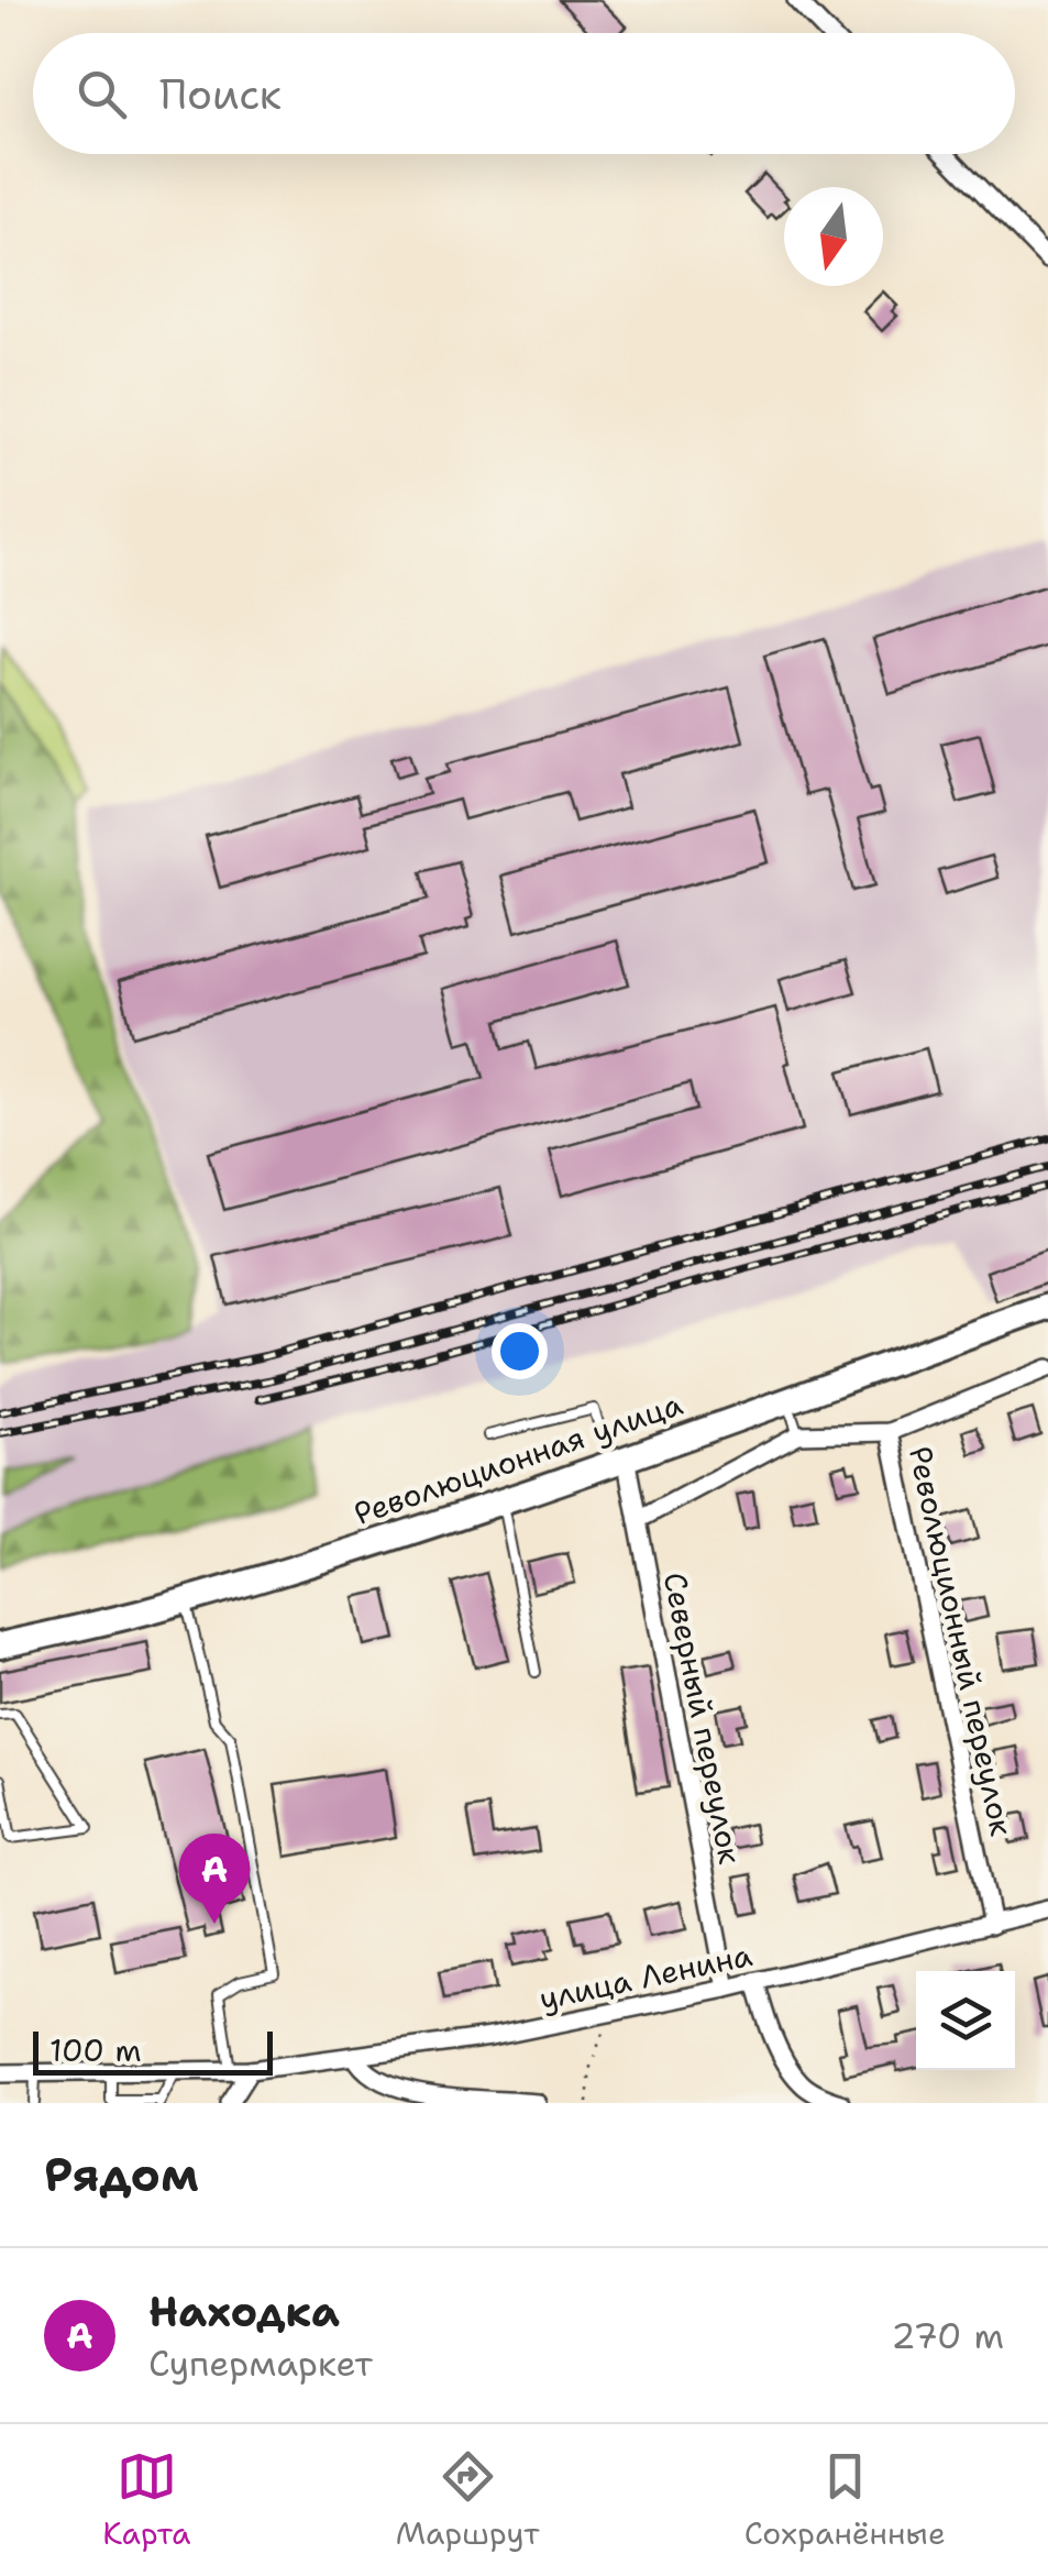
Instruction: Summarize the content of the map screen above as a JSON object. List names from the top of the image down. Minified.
{"streets":{"main road":["Революционная улица"],"street":["Революционный переулок","Северный переулок","улица Ленина"]},"crossings":[["Революционная улица","Северный переулок"],["Революционный переулок","улица Ленина"],["Северный переулок","улица Ленина"]],"scale_bar":"100 m","north":"bottom","page":{"search":"Поиск","pins":"A","scale":"100 m","heading":"Рядом","list":[{"mark":"A","name":"Находка","note":"Супермаркет","value":"270 m"}],"nav":["Карта","Маршрут","Сохранённые"]}}
